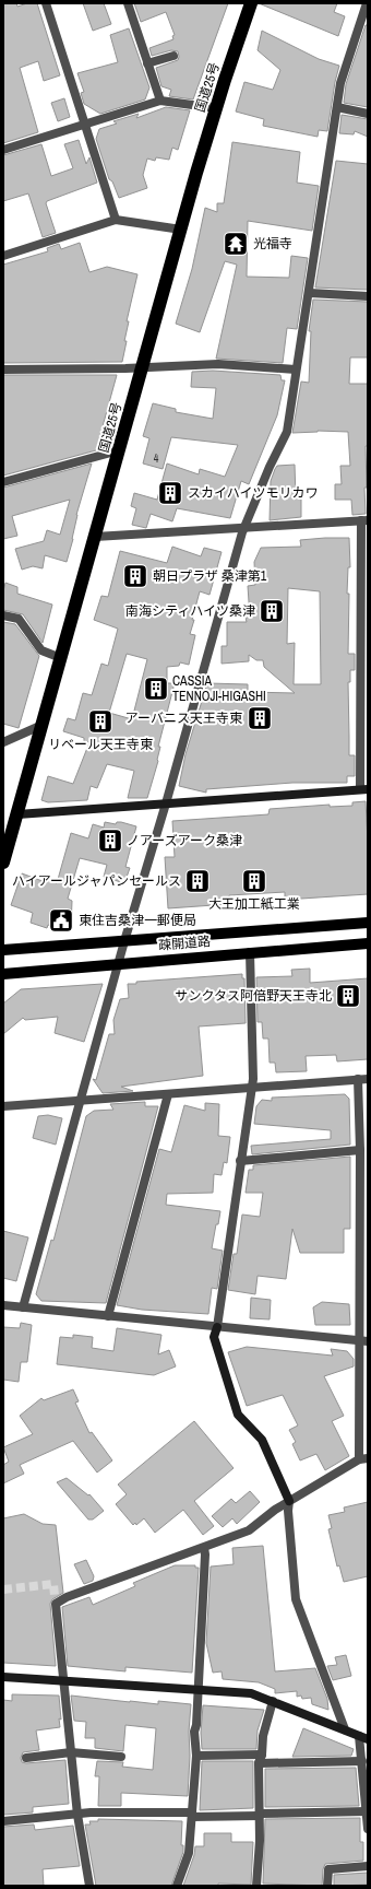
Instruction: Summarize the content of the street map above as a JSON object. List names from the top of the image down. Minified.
{"streets":{"highway":["国道25号"],"main road":["疎開道路"]},"places":{"temple":["光福寺"],"building":["スカイハイツモリカワ","朝日プラザ 桑津第1","南海シティハイツ桑津","CASSIA TENNOJI-HIGASHI","アーバニス天王寺東","リベール天王寺東","ノアーズアーク桑津","ハイアールジャパンセールス","大王加工紙工業","サンクタス阿倍野天王寺北"],"public building":["東住吉桑津一郵便局"]},"house_numbers":["4"]}
